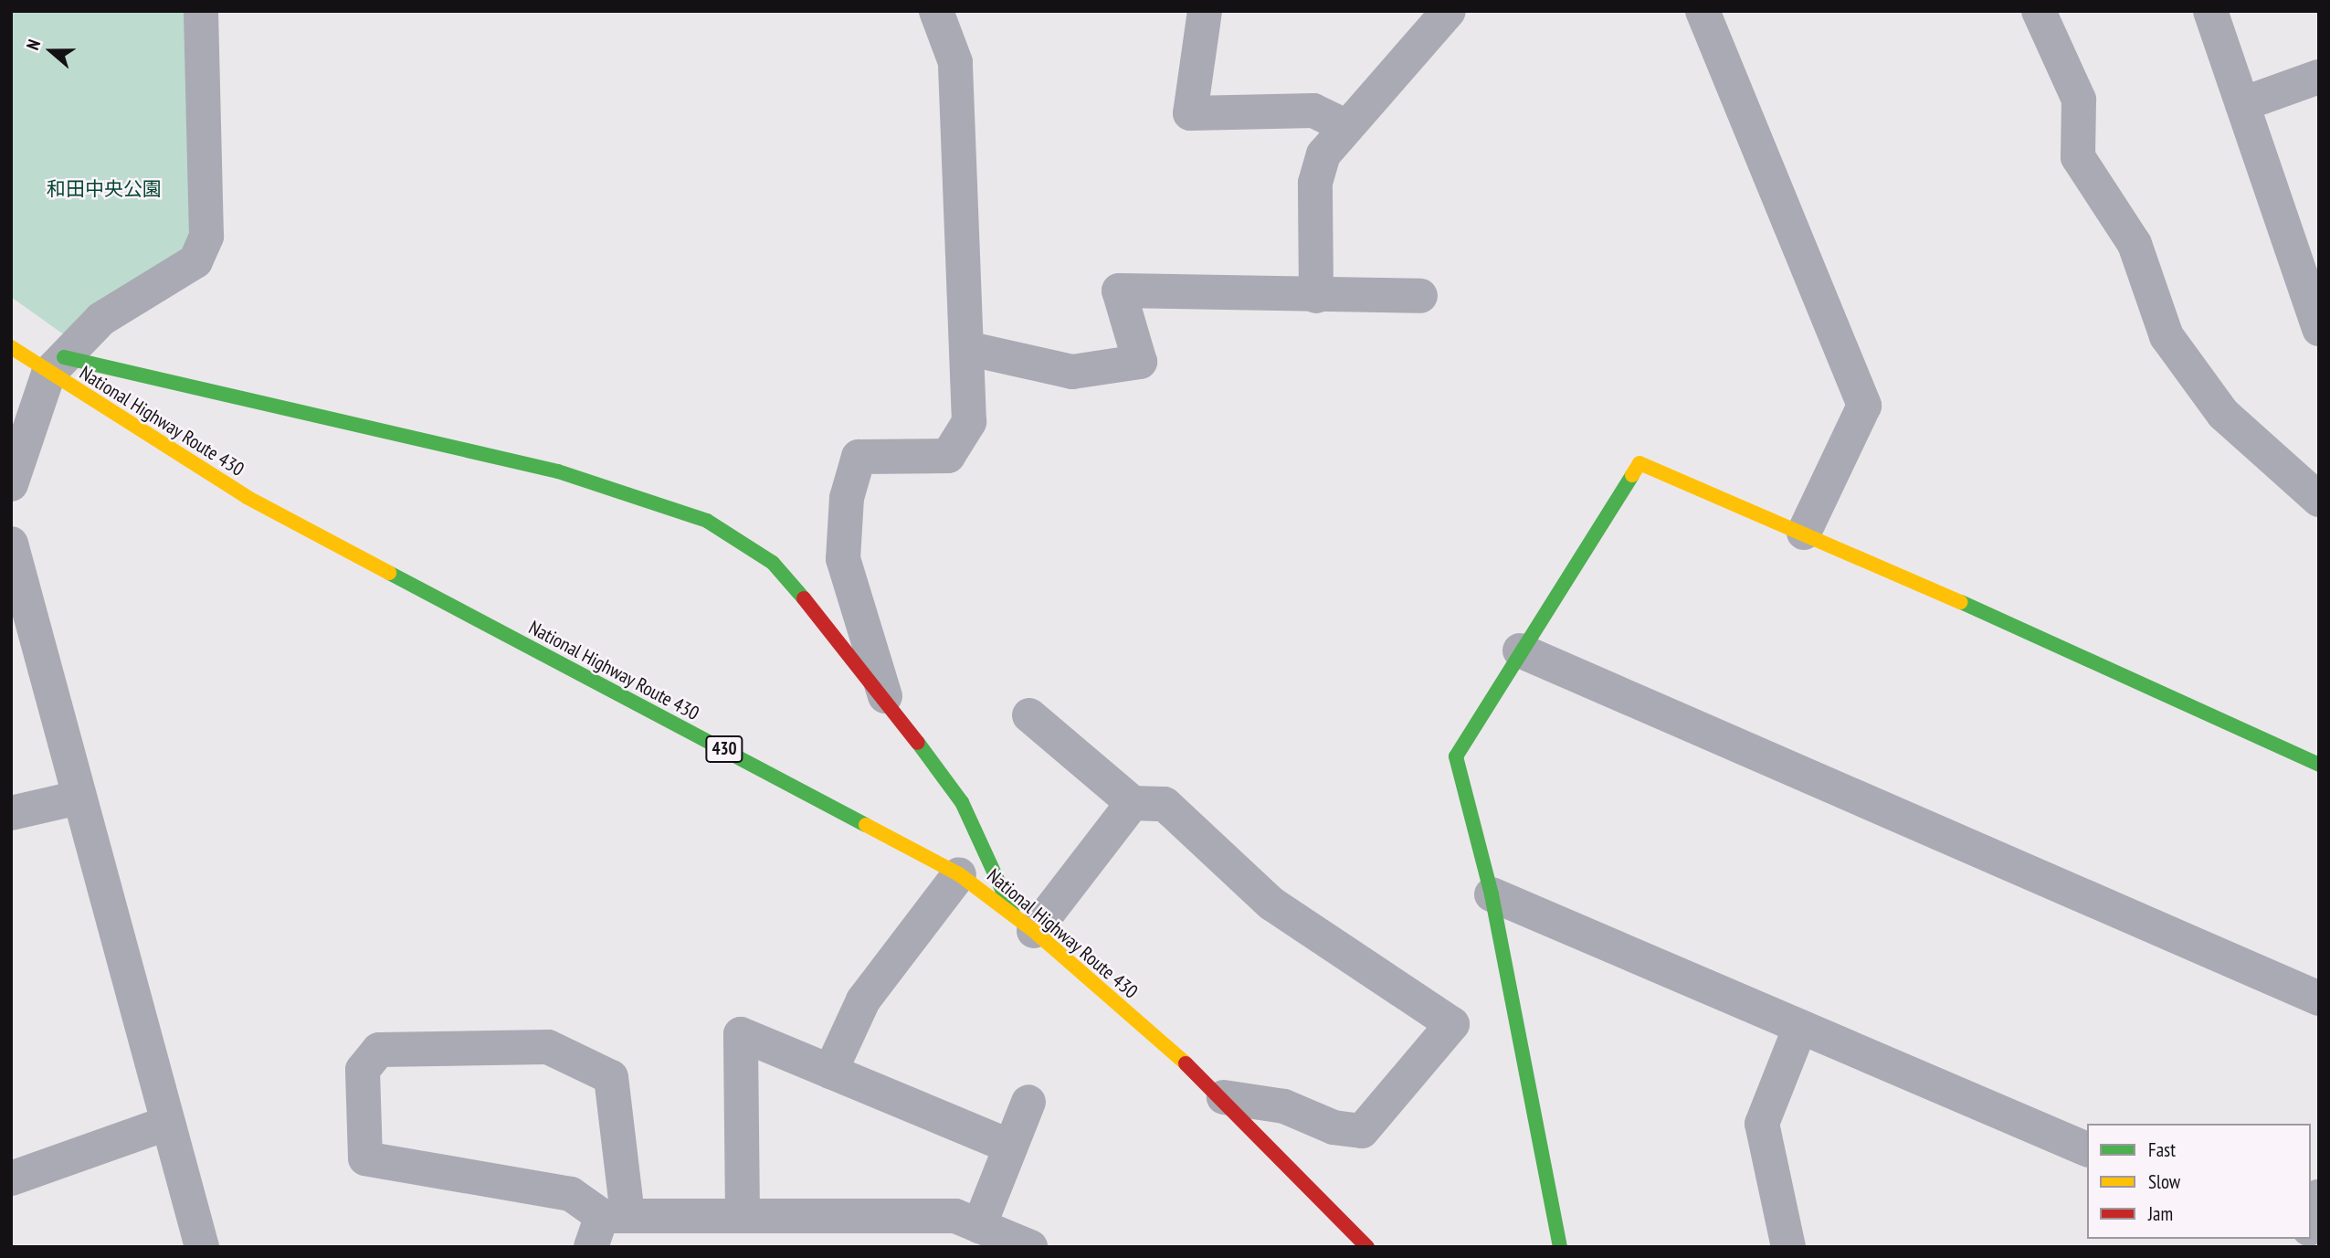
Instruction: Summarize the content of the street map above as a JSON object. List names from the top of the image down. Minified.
{"streets":{"main road":["National Highway Route 430","430"]},"parks":["和田中央公園"],"legend":["Fast","Slow","Jam"],"north":"left"}
